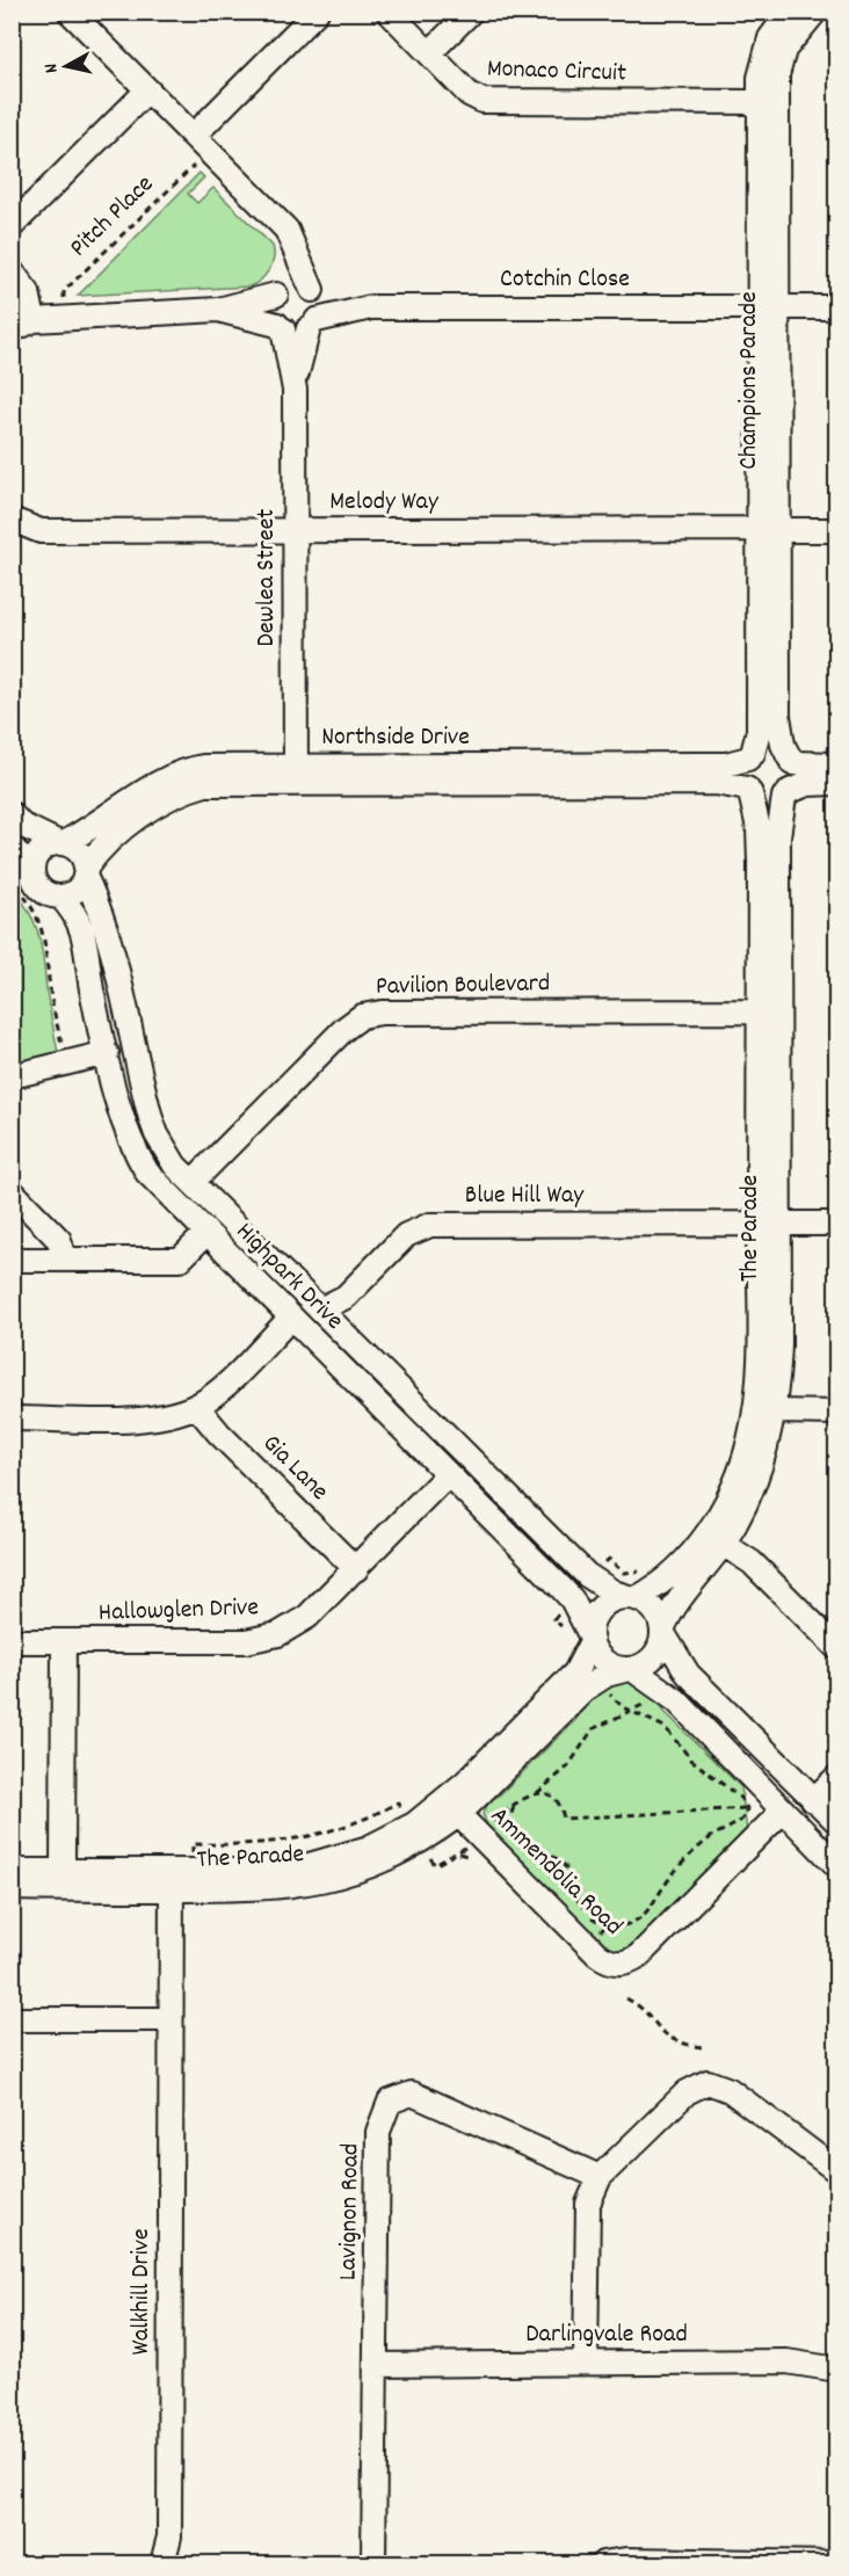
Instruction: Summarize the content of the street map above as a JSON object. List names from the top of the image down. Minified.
{"streets":{"street":["Monaco Circuit","Cotchin Close","Champions Parade","Melody Way","Dewlea Street","Northside Drive","Pavilion Boulevard","Blue Hill Way","The Parade","Highpark Drive","Gia Lane","Hallowglen Drive","Ammendolia Road","Lavignon Road","Walkhill Drive","Darlingvale Road"],"path":["Pitch Place"]},"crossings":[["Monaco Circuit","Champions Parade"],["Cotchin Close","Champions Parade"],["Cotchin Close","Dewlea Street"],["Champions Parade","Melody Way"],["Champions Parade","Northside Drive"],["Champions Parade","The Parade"],["Melody Way","Dewlea Street"],["Dewlea Street","Northside Drive"],["Northside Drive","The Parade"],["Northside Drive","Highpark Drive"],["Pavilion Boulevard","The Parade"],["Pavilion Boulevard","Highpark Drive"],["Blue Hill Way","The Parade"],["Blue Hill Way","Highpark Drive"],["The Parade","Highpark Drive"],["The Parade","Ammendolia Road"],["The Parade","Walkhill Drive"],["Highpark Drive","Hallowglen Drive"],["Gia Lane","Hallowglen Drive"],["Lavignon Road","Darlingvale Road"]],"north":"left"}
